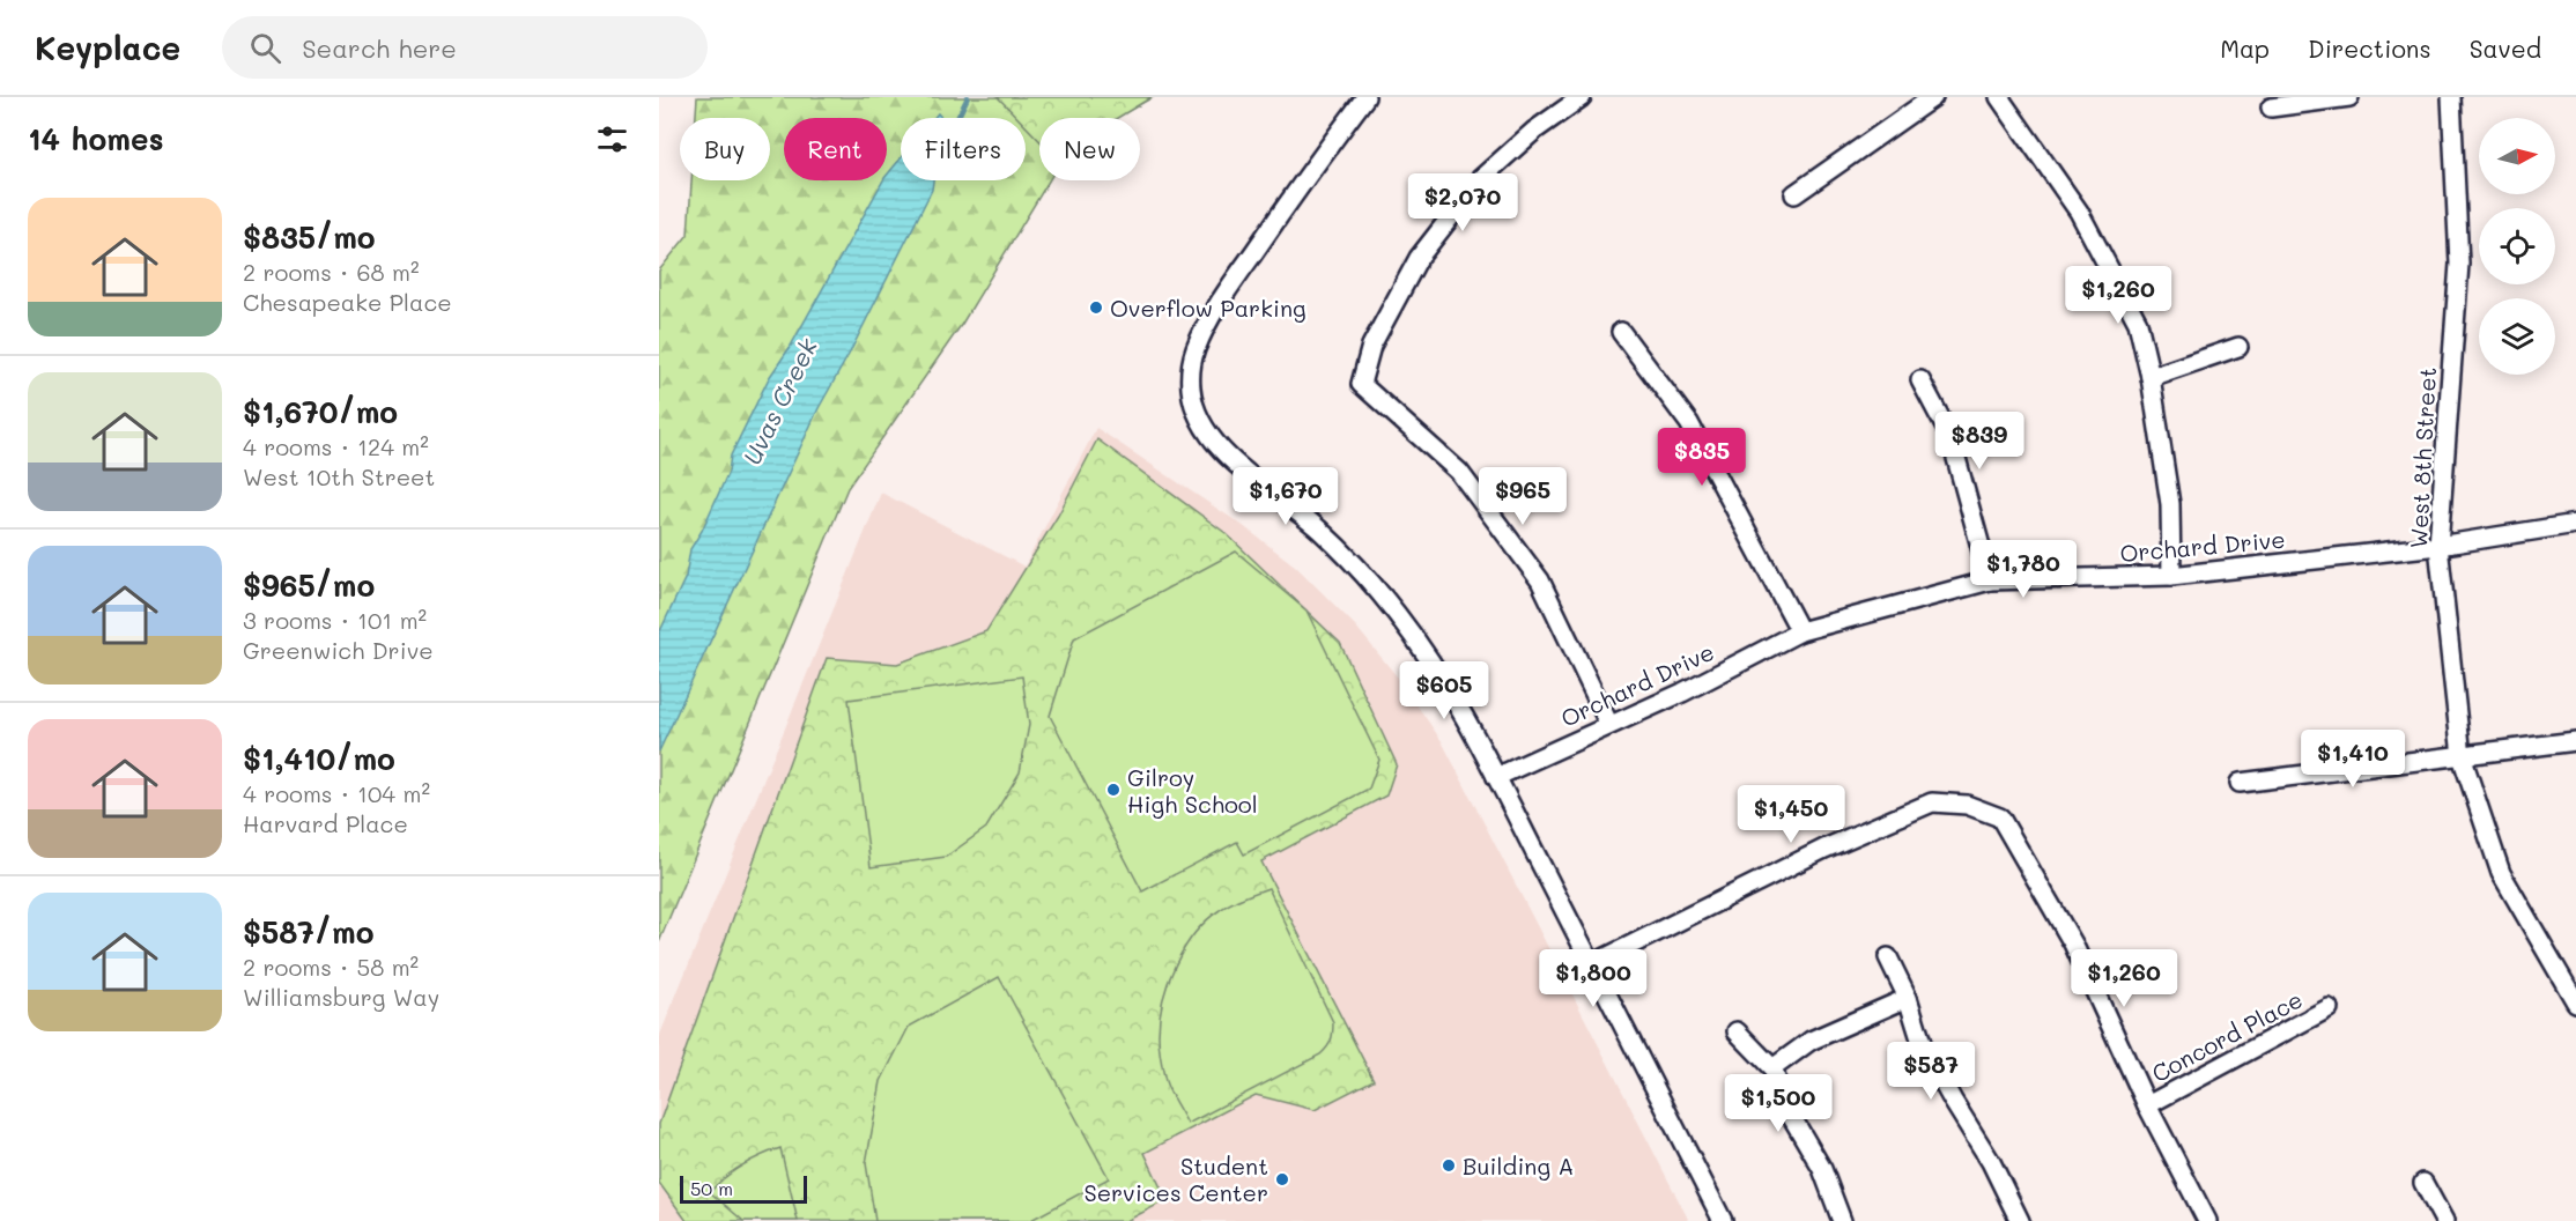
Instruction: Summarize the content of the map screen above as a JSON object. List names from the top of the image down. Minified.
{"streets":{"street":["West 8th Street","Orchard Drive","Concord Place"]},"crossings":[["West 8th Street","Orchard Drive"]],"water":["Uvas Creek"],"places":["Overflow Parking","Gilroy High School","Building A","Student Services Center"],"scale_bar":"50 m","north":"right","page":{"header":"Keyplace","search":"Search here","nav":["Map","Directions","Saved"],"heading":"14 homes","chip":["Buy","Rent","Filters","New"],"price":["$2,070","$1,260","$839","$835","$1,670","$965","$1,780","$605","$1,410","$1,450","$1,800","$1,260","$587","$1,500"],"list":[{"name":"$835/mo","note":"2 rooms · 68 m² · Chesapeake Place"},{"name":"$1,670/mo","note":"4 rooms · 124 m² · West 10th Street"},{"name":"$965/mo","note":"3 rooms · 101 m² · Greenwich Drive"},{"name":"$1,410/mo","note":"4 rooms · 104 m² · Harvard Place"},{"name":"$587/mo","note":"2 rooms · 58 m² · Williamsburg Way"}],"scale":"50 m"}}
